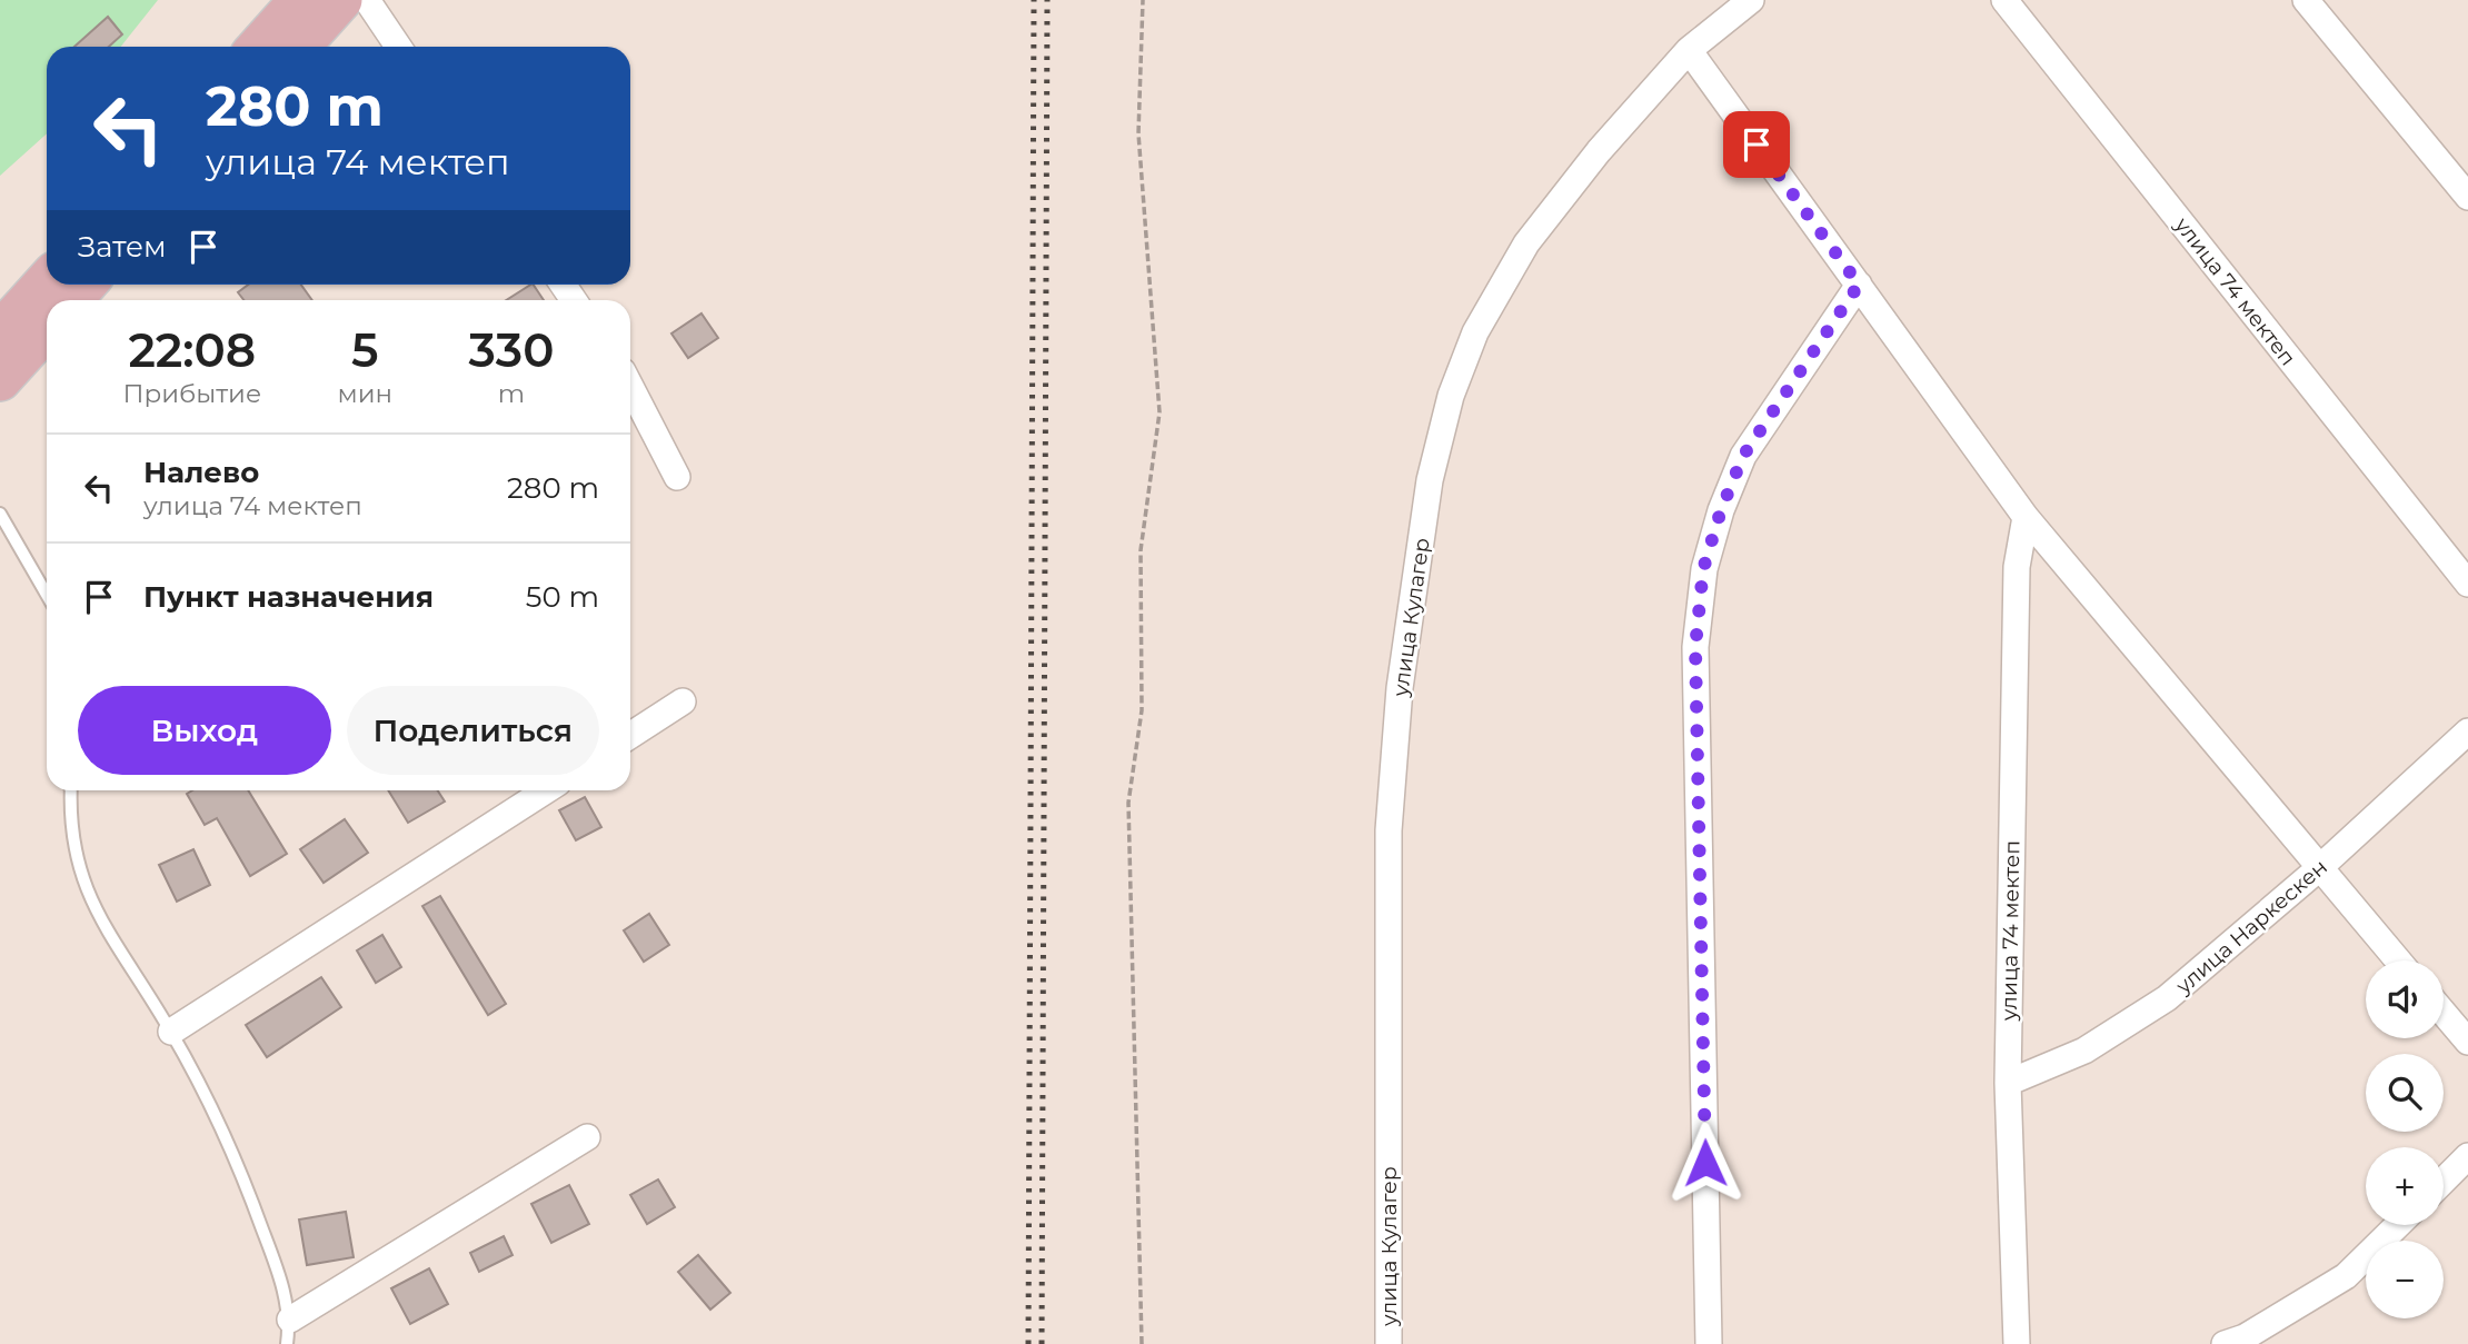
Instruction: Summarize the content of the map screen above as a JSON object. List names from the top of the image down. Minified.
{"streets":{"street":["улица 74 мектеп","улица Кулагер","улица Наркескен"]},"crossings":[["улица 74 мектеп","улица Наркескен"]],"page":{"turn":["280 m","улица 74 мектеп"],"then":"Затем","eta":["22:08","Прибытие","5","мин","330","m"],"list":[{"name":"Налево","note":"улица 74 мектеп","value":"280 m"},{"name":"Пункт назначения","value":"50 m"}],"buttons":["Выход","Поделиться"],"map_buttons":["+","−"]}}
